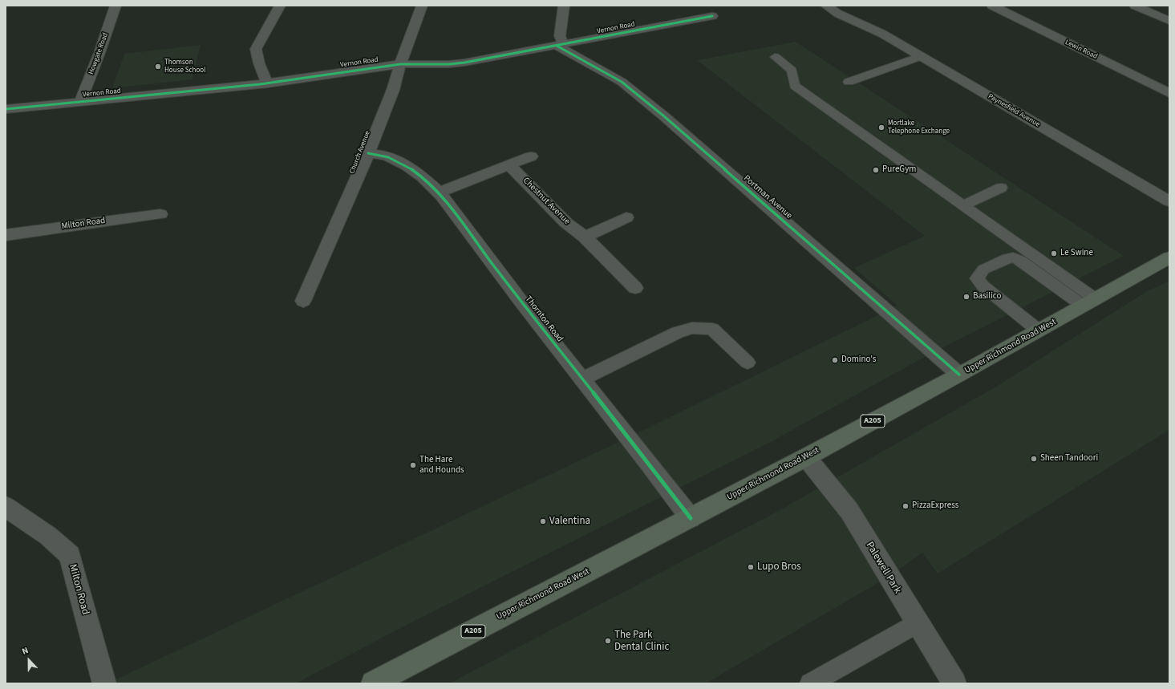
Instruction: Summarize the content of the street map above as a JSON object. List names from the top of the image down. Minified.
{"streets":{"highway":["Upper Richmond Road West","A205"],"street":["Vernon Road","Lewin Road","Howgate Road","Paynesfield Avenue","Church Avenue","Portman Avenue","Chestnut Avenue","Milton Road","Thornton Road","Palewell Park"]},"crossings":[["Vernon Road","Howgate Road"],["Vernon Road","Church Avenue"],["Vernon Road","Portman Avenue"],["Church Avenue","Thornton Road"],["Portman Avenue","Upper Richmond Road West"],["Thornton Road","Upper Richmond Road West"],["Upper Richmond Road West","Palewell Park"]],"places":["Thomson House School","Mortlake Telephone Exchange","PureGym","Le Swine","Basilico","Domino's","Sheen Tandoori","The Hare and Hounds","PizzaExpress","Valentina","Lupo Bros","The Park Dental Clinic"],"north":"top"}
